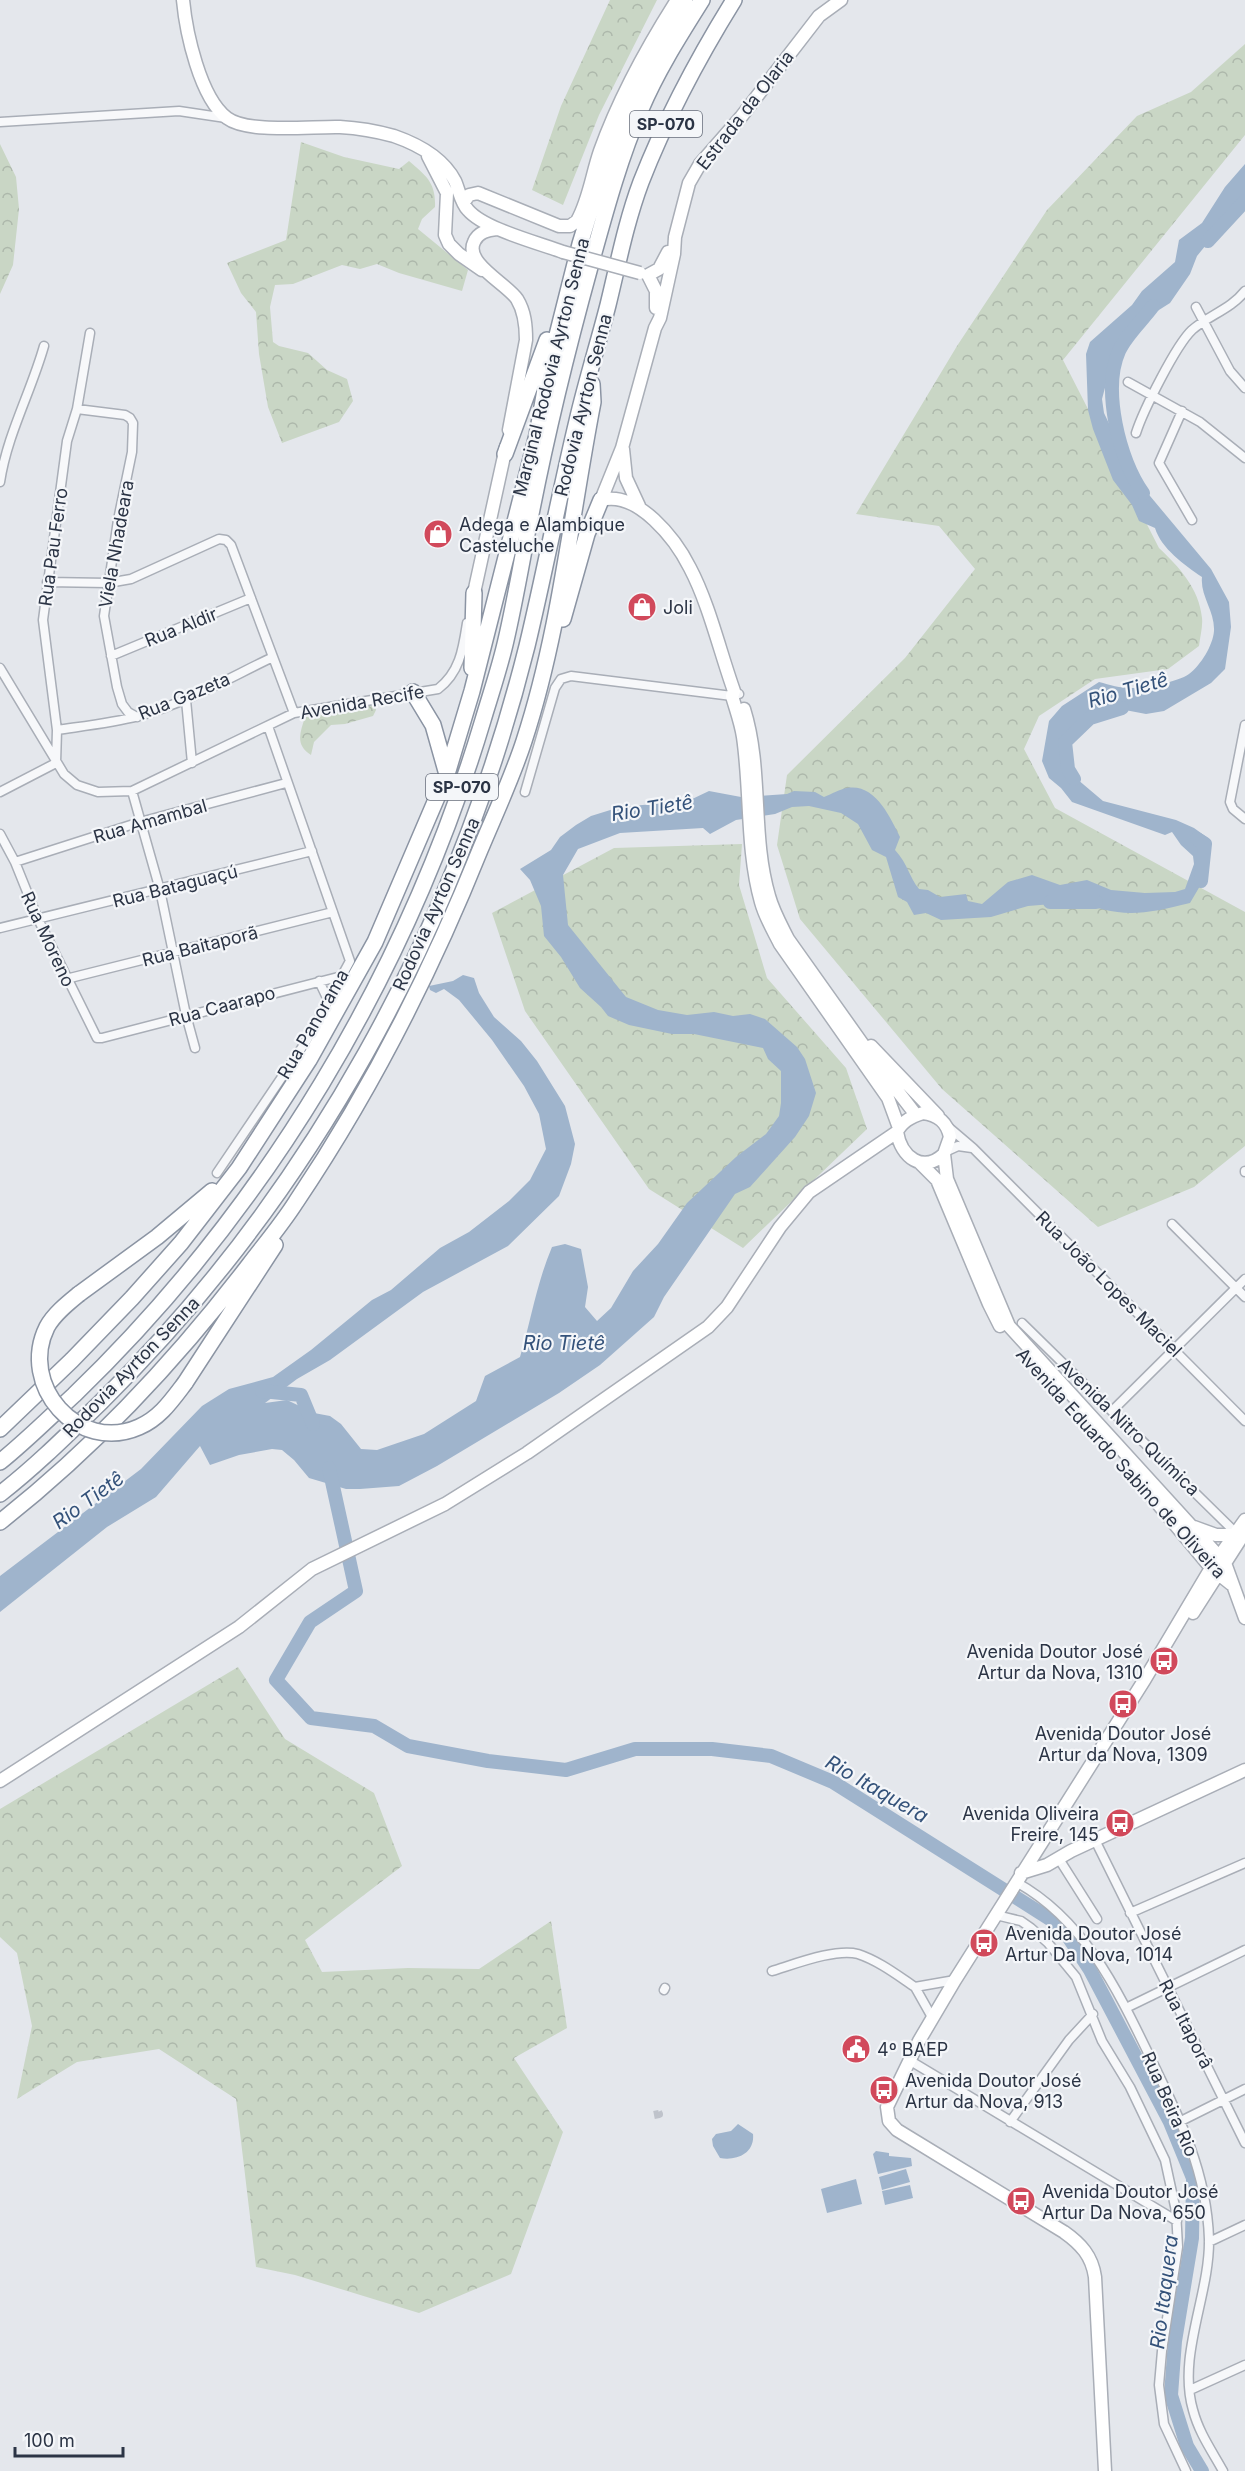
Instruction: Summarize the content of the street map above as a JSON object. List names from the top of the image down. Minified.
{"streets":{"highway":["SP-070","Marginal Rodovia Ayrton Senna","Rodovia Ayrton Senna"],"main road":["Estrada da Olaria","Avenida Recife","Avenida Eduardo Sabino de Oliveira"],"street":["Viela Nhadeara","Rua Pau Ferro","Rua Aldir","Rua Gazeta","Rua Amambal","Rua Bataguaçú","Rua Moreno","Rua Baitaporã","Rua Caarapo","Rua Panorama","Rua João Lopes Maciel","Avenida Nitro Química","Rua Itaporâ","Rua Beira Rio"]},"crossings":[["Viela Nhadeara","Rua Pau Ferro"],["Viela Nhadeara","Rua Aldir"],["Viela Nhadeara","Rua Gazeta"],["Rua Pau Ferro","Rua Gazeta"],["Rua Pau Ferro","Avenida Recife"],["Avenida Recife","Rua Panorama"],["Rua Amambal","Rua Moreno"],["Rua Amambal","Rua Panorama"],["Rua Bataguaçú","Rua Moreno"],["Rua Bataguaçú","Rua Panorama"],["Rua Moreno","Rua Baitaporã"],["Rua Moreno","Rua Caarapo"],["Rua Baitaporã","Rua Panorama"],["Rua Caarapo","Rua Panorama"],["Rua João Lopes Maciel","Avenida Eduardo Sabino de Oliveira"]],"water":["Rio Tietê","Rio Itaquera"],"places":{"shop":["Adega e Alambique Casteluche","Joli"],"bus stop":["Avenida Doutor José Artur da Nova, 1310","Avenida Doutor José Artur da Nova, 1309","Avenida Oliveira Freire, 145","Avenida Doutor José Artur Da Nova, 1014","Avenida Doutor José Artur da Nova, 913","Avenida Doutor José Artur Da Nova, 650"],"public building":["4º BAEP"]},"scale_bar":"100 m"}
